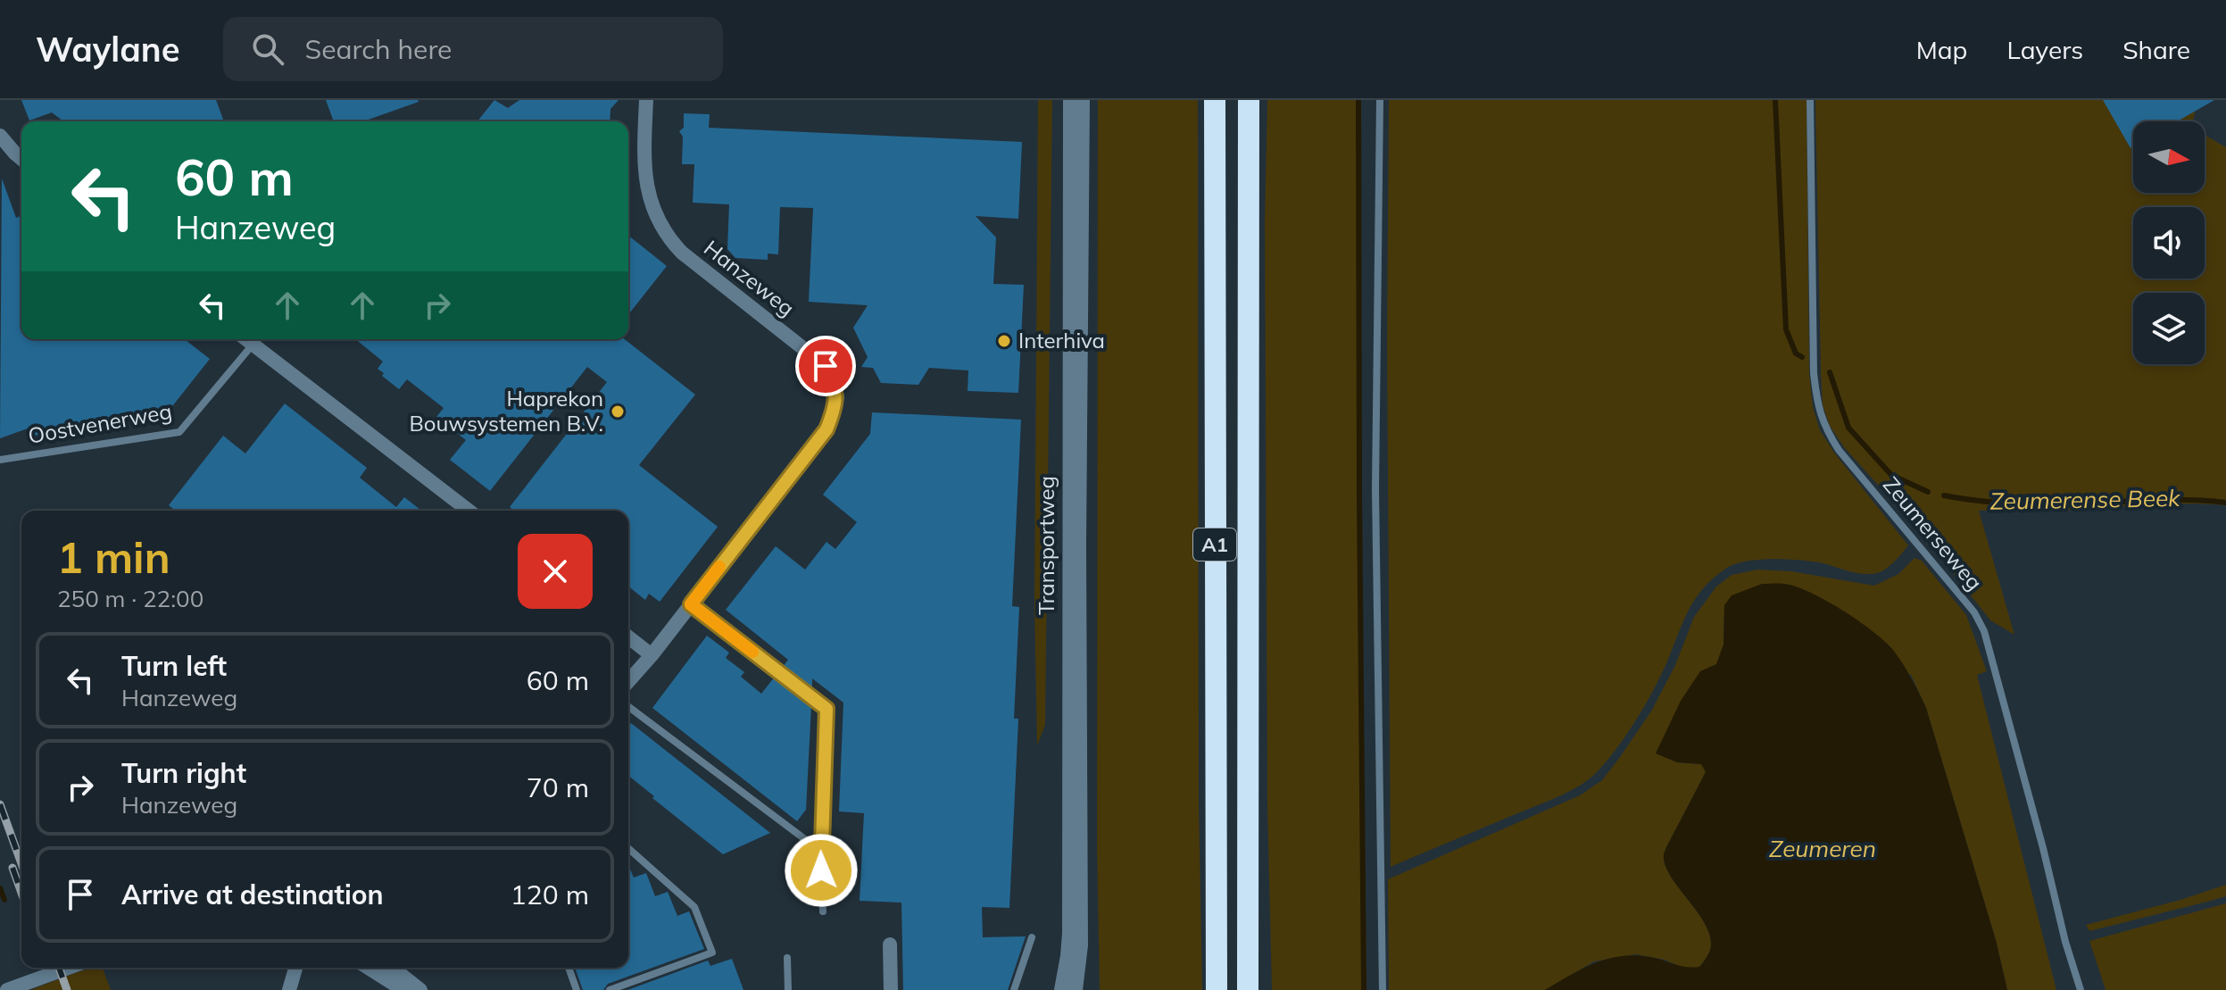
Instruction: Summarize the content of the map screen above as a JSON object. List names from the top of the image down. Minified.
{"streets":{"highway":["A1"],"street":["Hanzeweg","Transportweg"],"lane":["Oostvenerweg","Zeumerseweg"]},"water":["Zeumerense Beek","Zeumeren"],"places":["Interhiva","Haprekon Bouwsystemen B.V."],"north":"right","page":{"header":"Waylane","search":"Search here","nav":["Map","Layers","Share"],"turn":["60 m","Hanzeweg"],"heading":["1 min","250 m · 22:00"],"list":[{"name":"Turn left","note":"Hanzeweg","value":"60 m"},{"name":"Turn right","note":"Hanzeweg","value":"70 m"},{"name":"Arrive at destination","value":"120 m"}]}}
